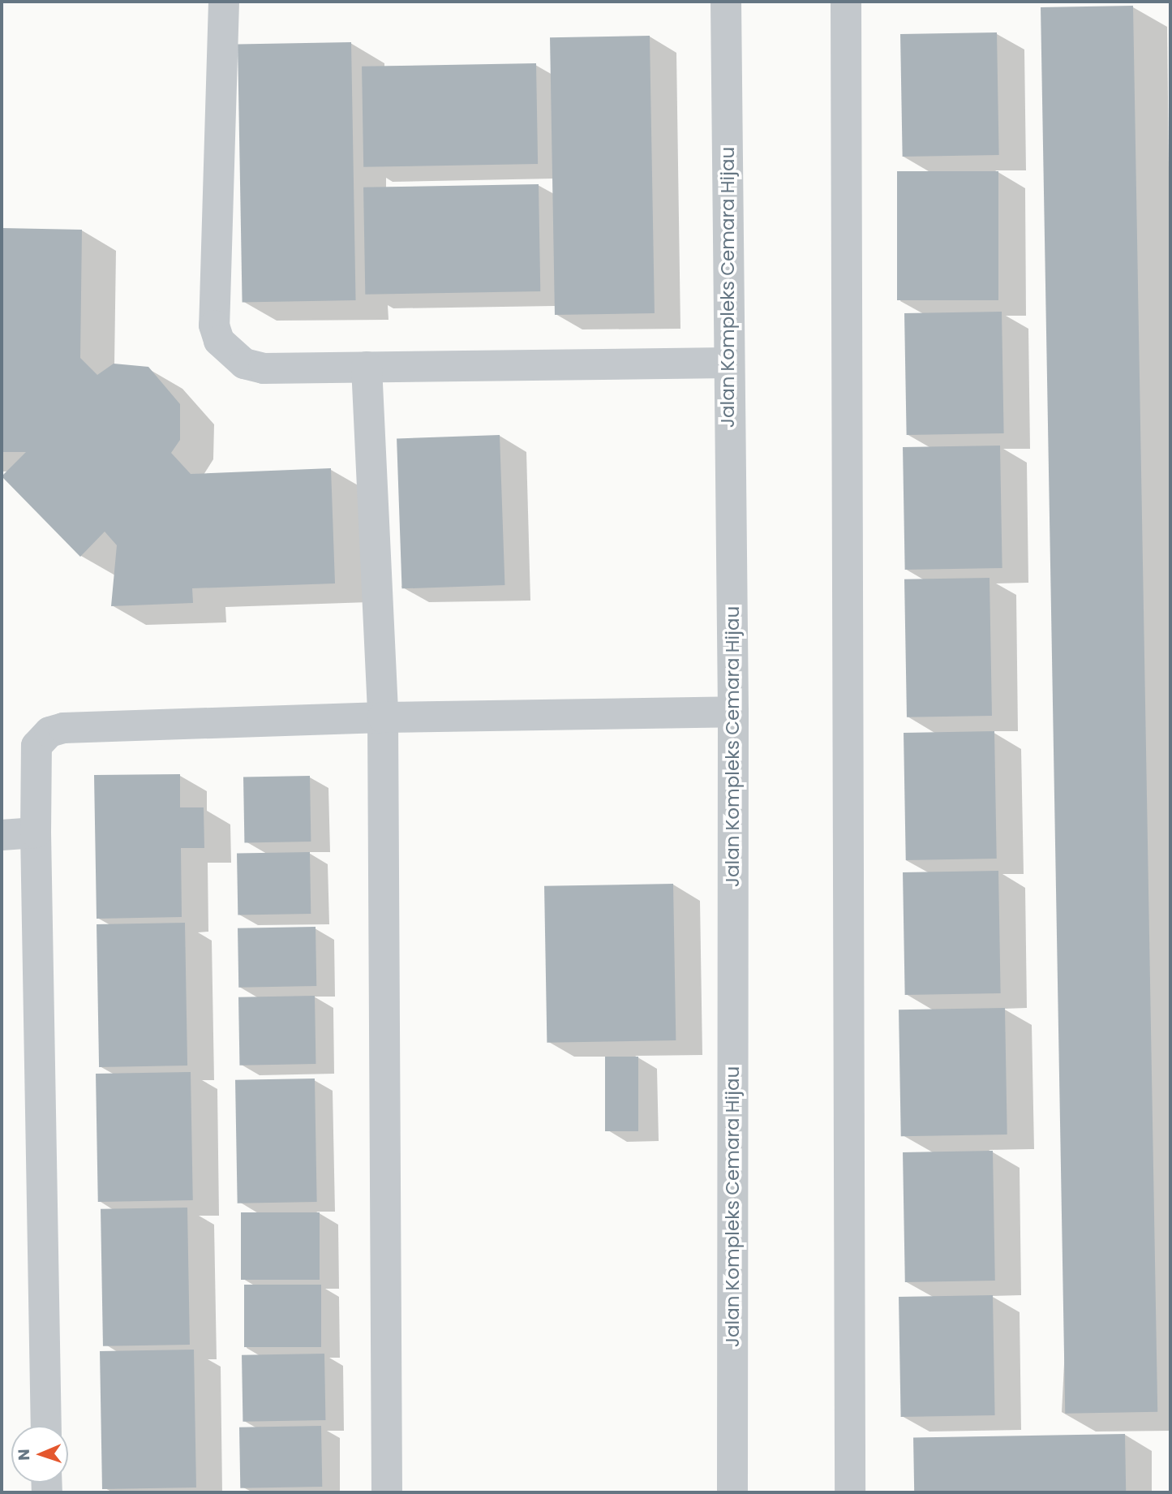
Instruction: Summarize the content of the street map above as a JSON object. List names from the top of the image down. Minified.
{"streets":{"street":["Jalan Kompleks Cemara Hijau"]},"north":"left"}
